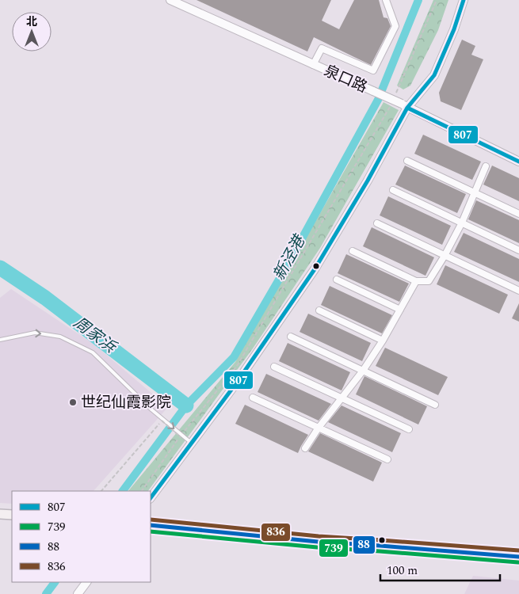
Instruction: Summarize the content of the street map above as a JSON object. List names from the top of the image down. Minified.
{"streets":{"street":["泉口路"]},"water":["新泾港","周家浜"],"places":["世纪仙霞影院"],"lines":["transit line 807","transit line 836","transit line 88","transit line 739"],"legend":["807","739","88","836"],"scale_bar":"100 m","north":"top"}
